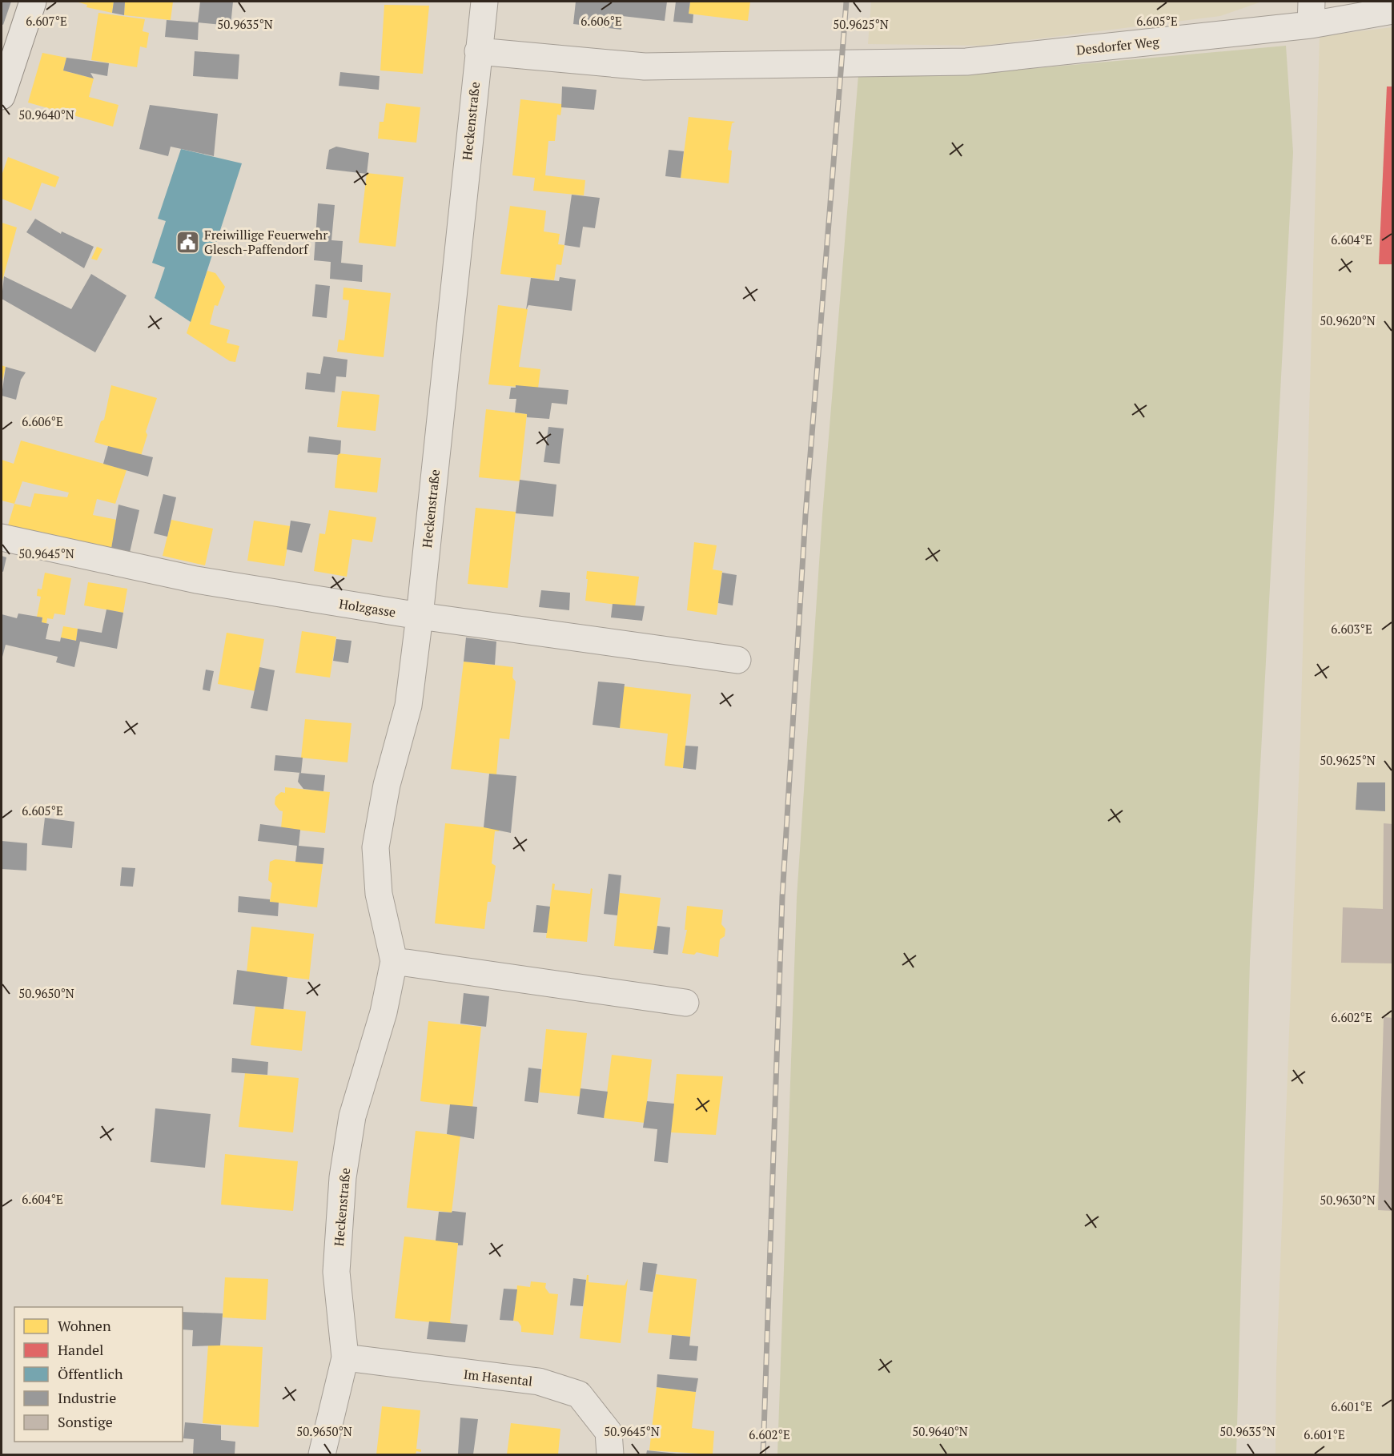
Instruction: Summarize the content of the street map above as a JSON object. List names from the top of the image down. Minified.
{"streets":{"street":["Desdorfer Weg","Heckenstraße","Holzgasse","Im Hasental"]},"crossings":[["Desdorfer Weg","Heckenstraße"],["Heckenstraße","Holzgasse"],["Heckenstraße","Im Hasental"]],"places":{"public building":["Freiwillige Feuerwehr Glesch-Paffendorf"]},"legend":["Wohnen","Handel","Öffentlich","Industrie","Sonstige"],"coordinates":["6.606°E","6.605°E","6.607°E","50.9635°N","50.9625°N","50.9640°N","6.604°E","50.9620°N","50.9645°N","6.603°E","50.9650°N","6.602°E","50.9630°N","6.601°E"]}
